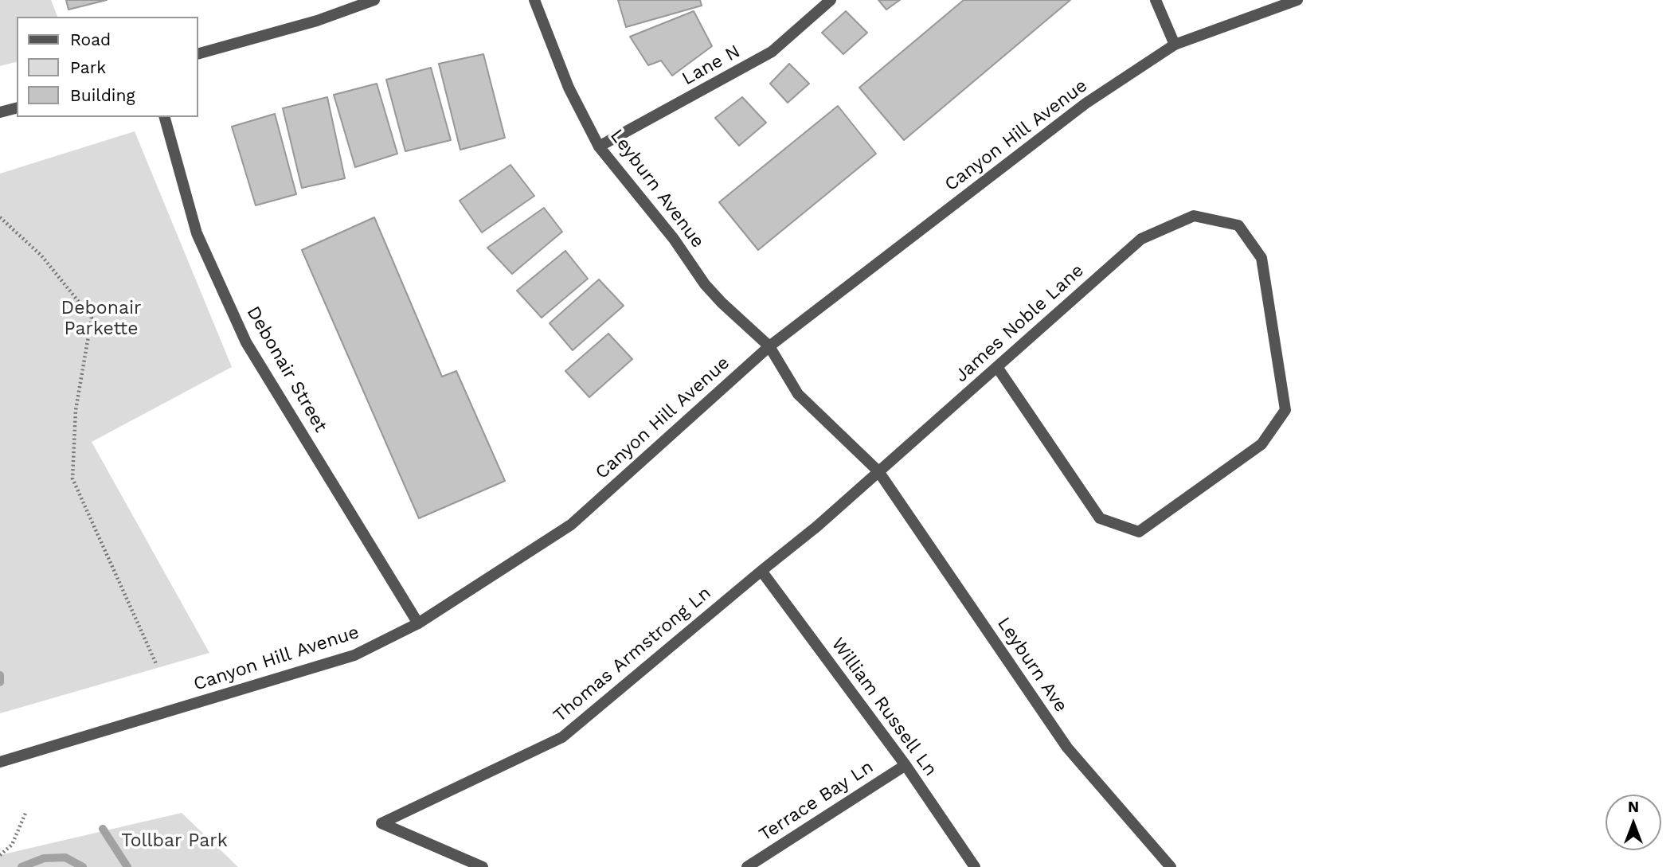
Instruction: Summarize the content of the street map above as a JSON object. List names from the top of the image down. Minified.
{"streets":{"street":["Lane N","Canyon Hill Avenue","Leyburn Avenue","James Noble Lane","Debonair Street","Thomas Armstrong Ln","Leyburn Ave","William Russell Ln","Terrace Bay Ln"]},"crossings":[["Lane N","Leyburn Avenue"],["Canyon Hill Avenue","Leyburn Avenue"],["Canyon Hill Avenue","Debonair Street"],["Leyburn Avenue","James Noble Lane"],["Leyburn Avenue","Thomas Armstrong Ln"],["Leyburn Avenue","Leyburn Ave"],["James Noble Lane","Thomas Armstrong Ln"],["James Noble Lane","Leyburn Ave"],["Thomas Armstrong Ln","Leyburn Ave"],["Thomas Armstrong Ln","William Russell Ln"],["William Russell Ln","Terrace Bay Ln"]],"parks":["Debonair Parkette","Tollbar Park"],"legend":["Road","Park","Building"],"north":"top"}
